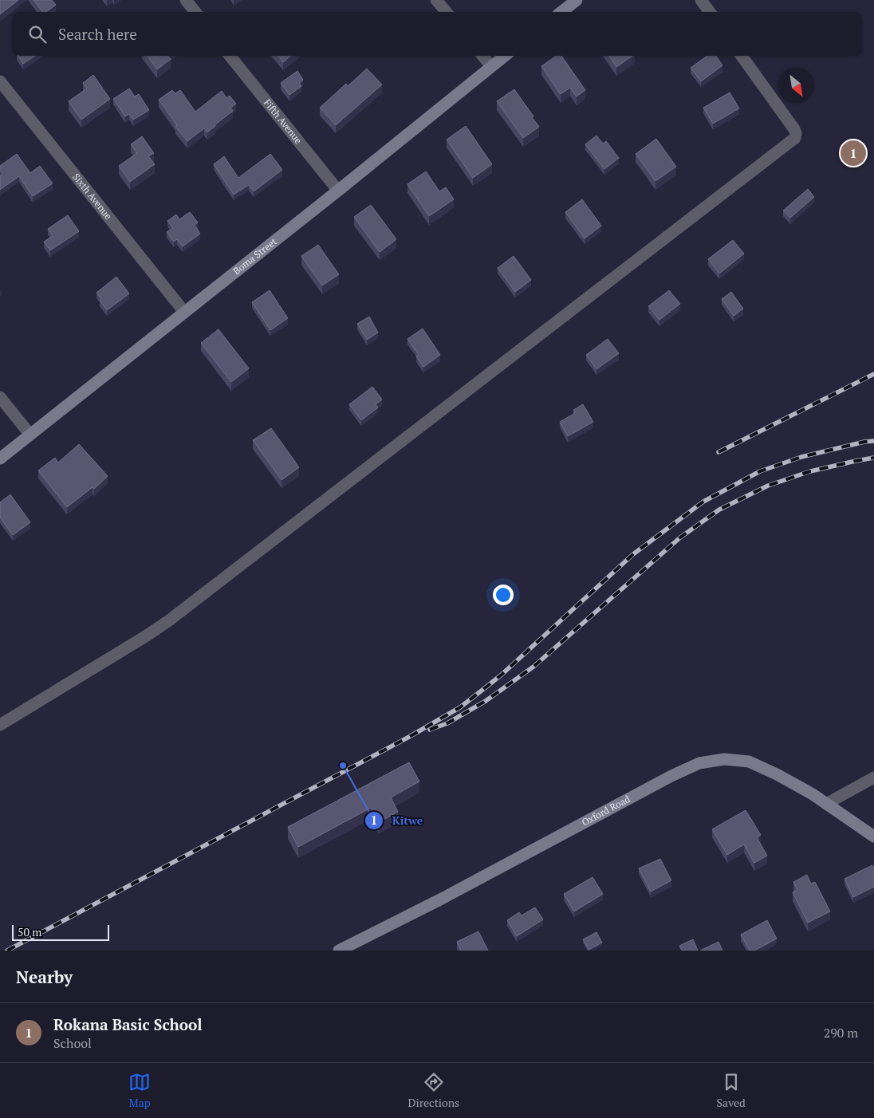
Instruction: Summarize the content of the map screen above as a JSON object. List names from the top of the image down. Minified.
{"streets":{"street":["Fifth Avenue","Sixth Avenue","Boma Street","Oxford Road"]},"crossings":[["Fifth Avenue","Boma Street"],["Sixth Avenue","Boma Street"]],"places":["Kitwe"],"scale_bar":"50 m","north":"bottom right","page":{"search":"Search here","pins":"1","scale":"50 m","heading":"Nearby","list":[{"mark":"1","name":"Rokana Basic School","note":"School","value":"290 m"}],"nav":["Map","Directions","Saved"]}}
